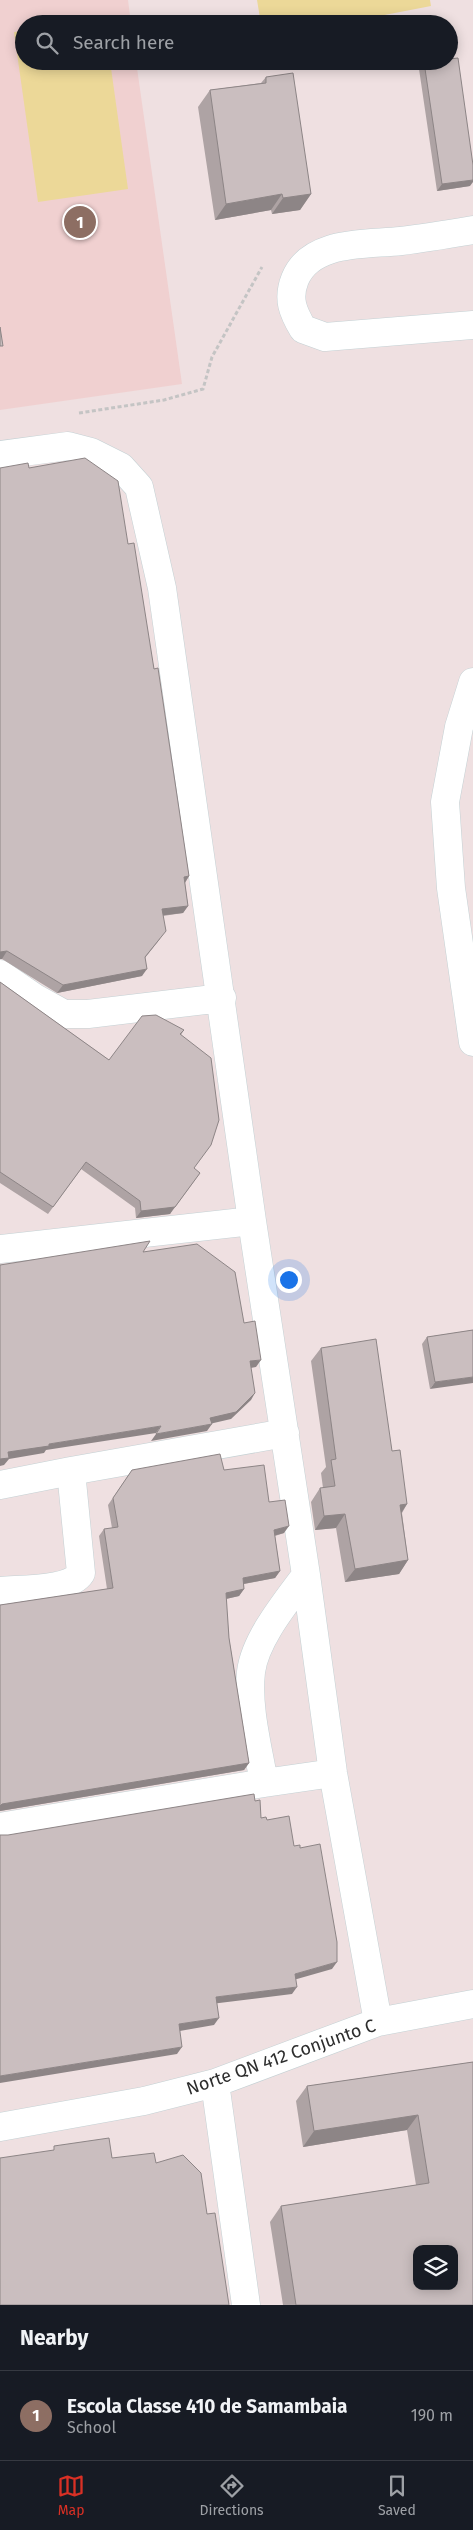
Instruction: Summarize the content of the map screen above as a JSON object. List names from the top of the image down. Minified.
{"streets":{"street":["Norte QN 412 Conjunto C"]},"page":{"search":"Search here","pins":"1","heading":"Nearby","list":[{"mark":"1","name":"Escola Classe 410 de Samambaia","note":"School","value":"190 m"}],"nav":["Map","Directions","Saved"]}}
